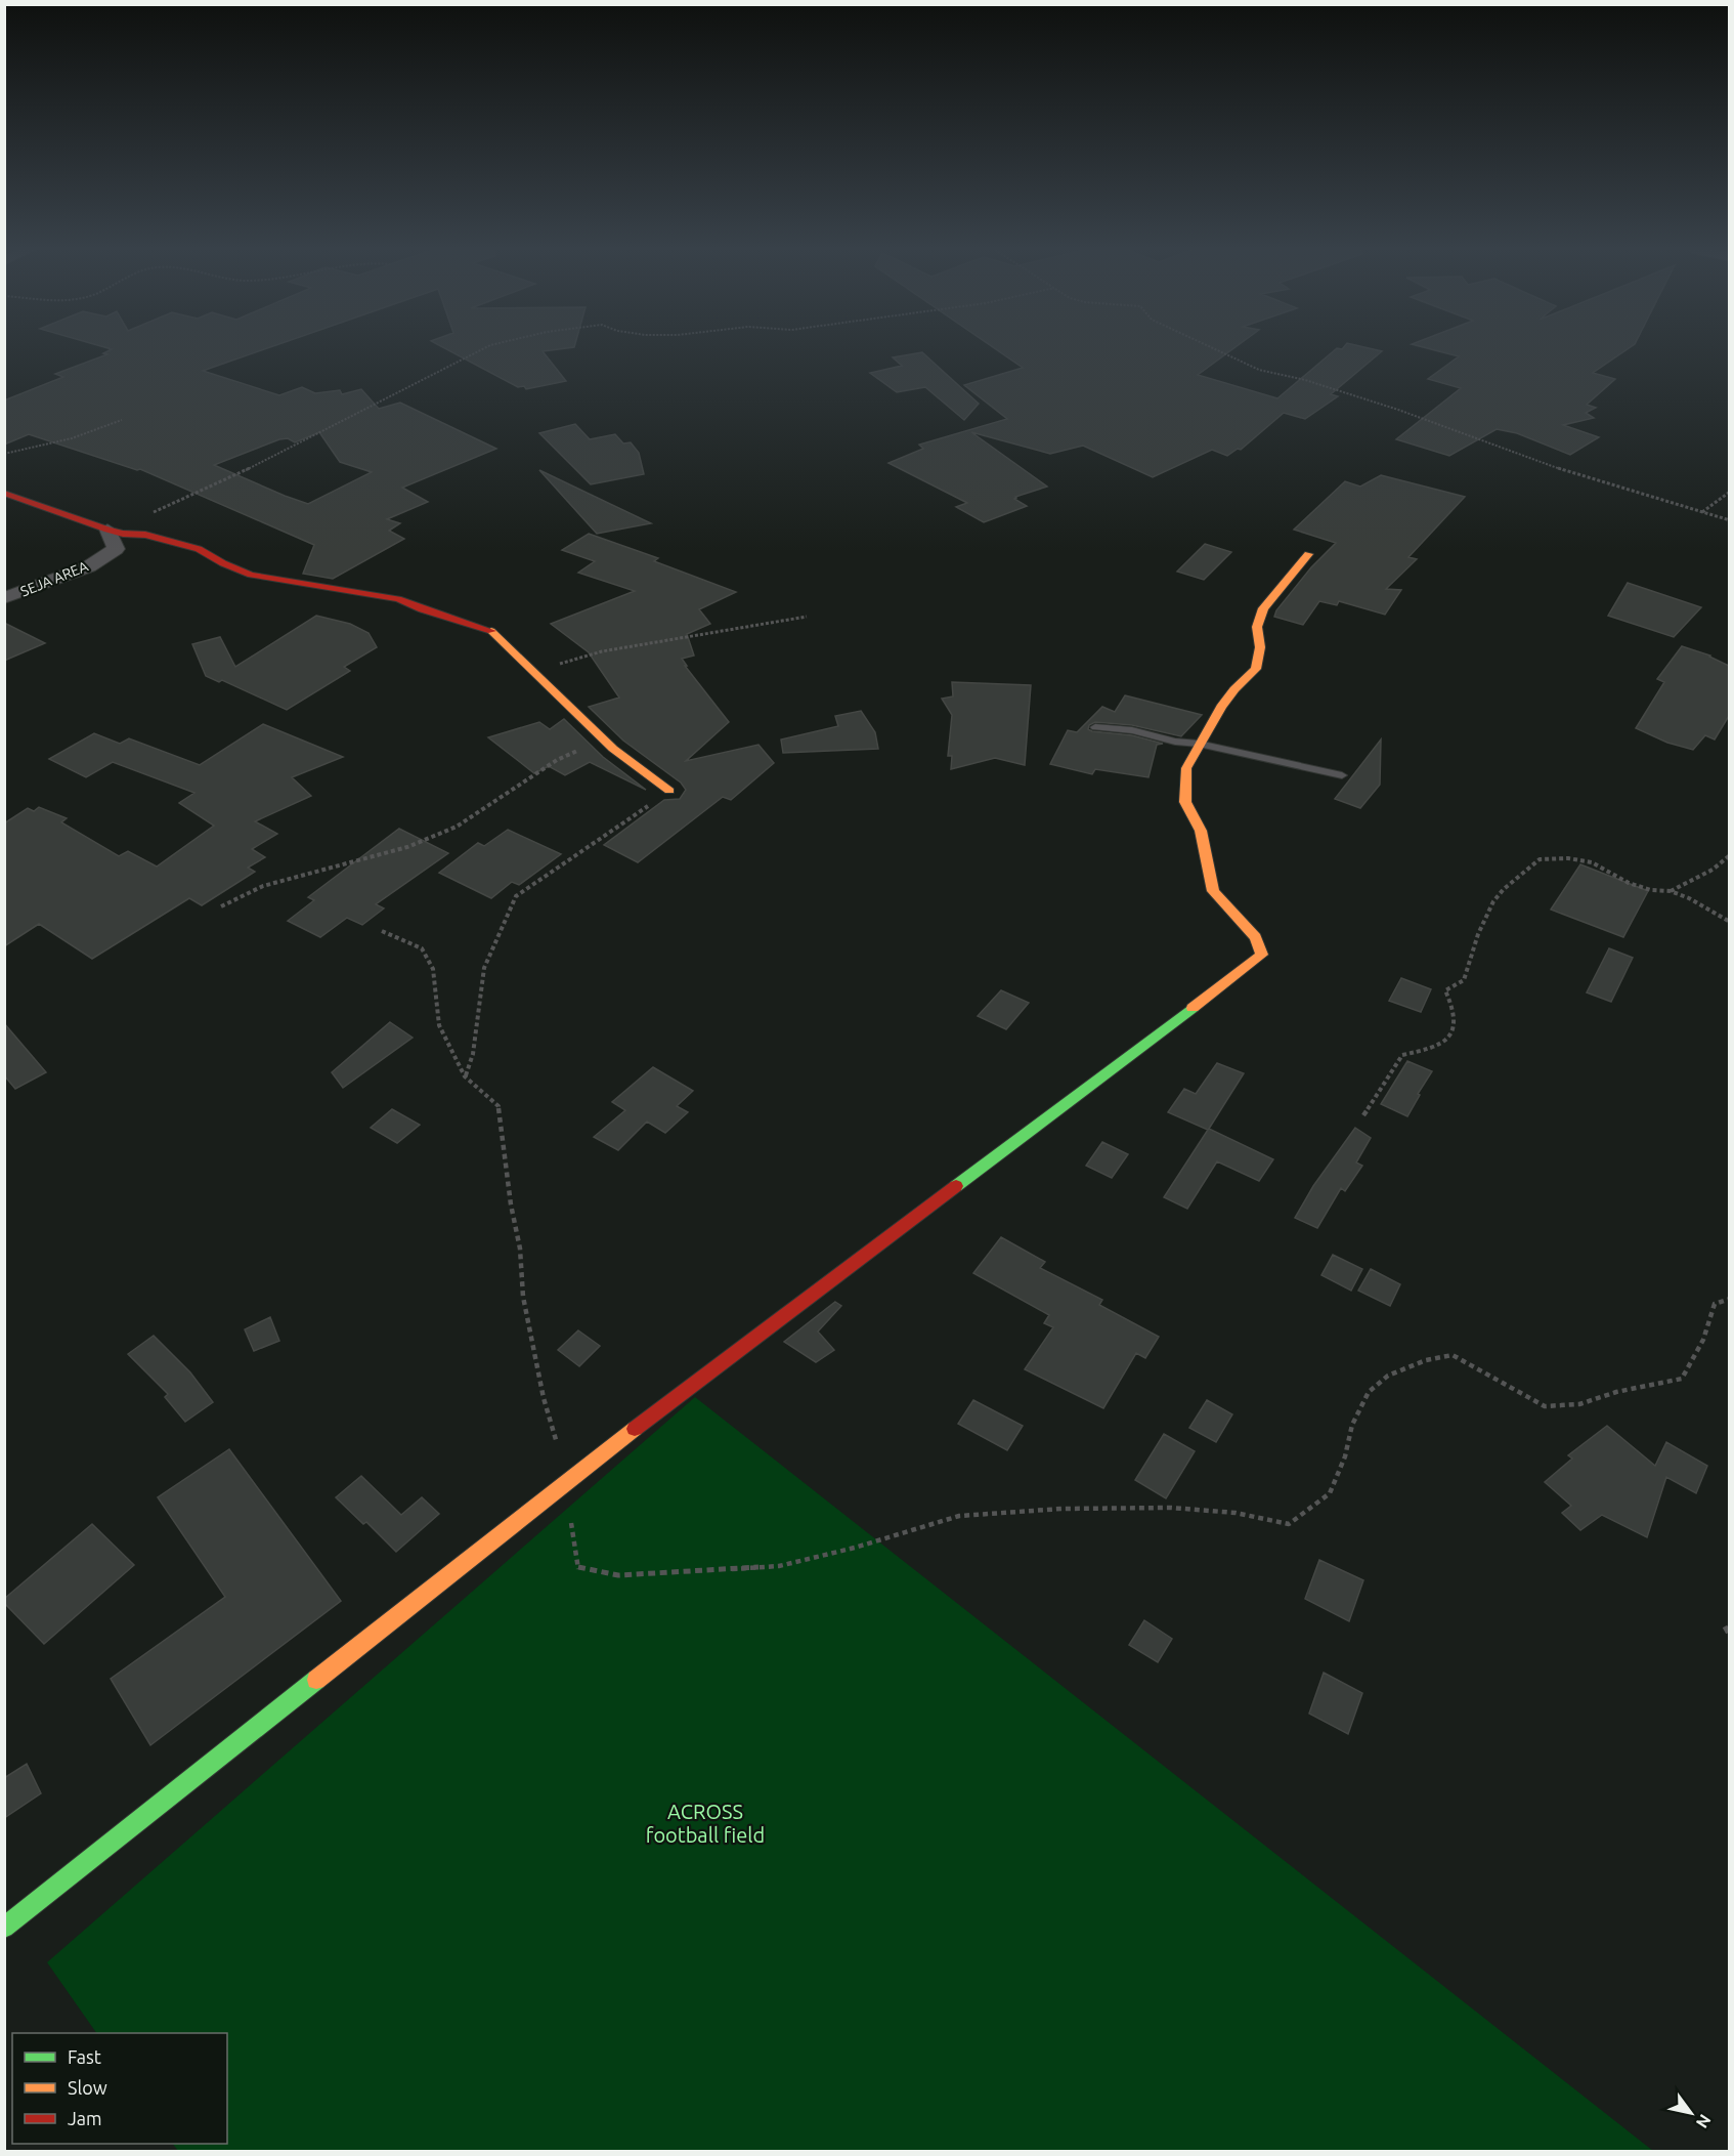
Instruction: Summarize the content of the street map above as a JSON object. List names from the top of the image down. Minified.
{"streets":{"street":["SEJA AREA"]},"parks":["ACROSS football field"],"legend":["Fast","Slow","Jam"],"north":"bottom right"}
